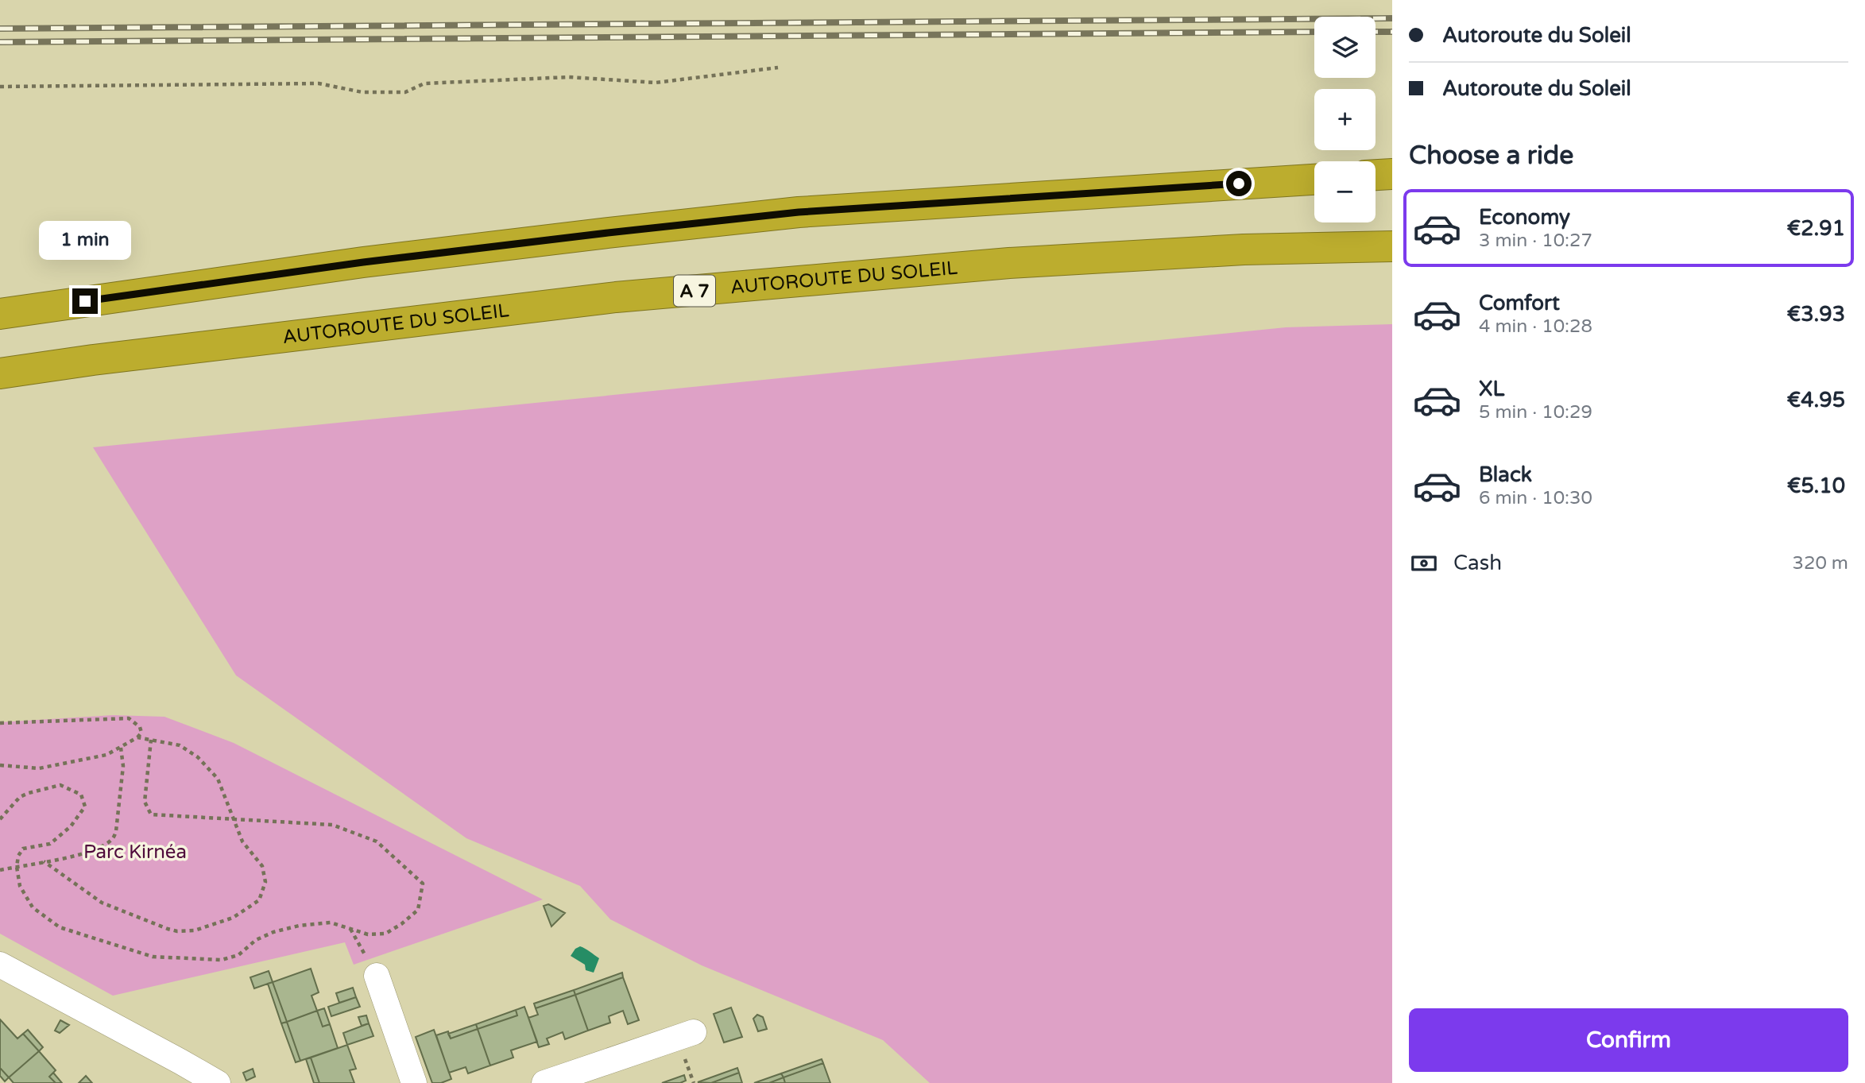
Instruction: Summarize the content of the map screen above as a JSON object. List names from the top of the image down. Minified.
{"streets":{"highway":["AUTOROUTE DU SOLEIL","A 7"]},"parks":["Parc Kirnéa"],"page":{"banner":["Autoroute du Soleil","Autoroute du Soleil"],"map_buttons":["+","−"],"heading":"Choose a ride","list":[{"name":"Economy","note":"3 min · 10:27","value":"€2.91"},{"name":"Comfort","note":"4 min · 10:28","value":"€3.93"},{"name":"XL","note":"5 min · 10:29","value":"€4.95"},{"name":"Black","note":"6 min · 10:30","value":"€5.10"}],"bubble":"1 min","pay":["Cash","320 m"],"buttons":"Confirm"}}
